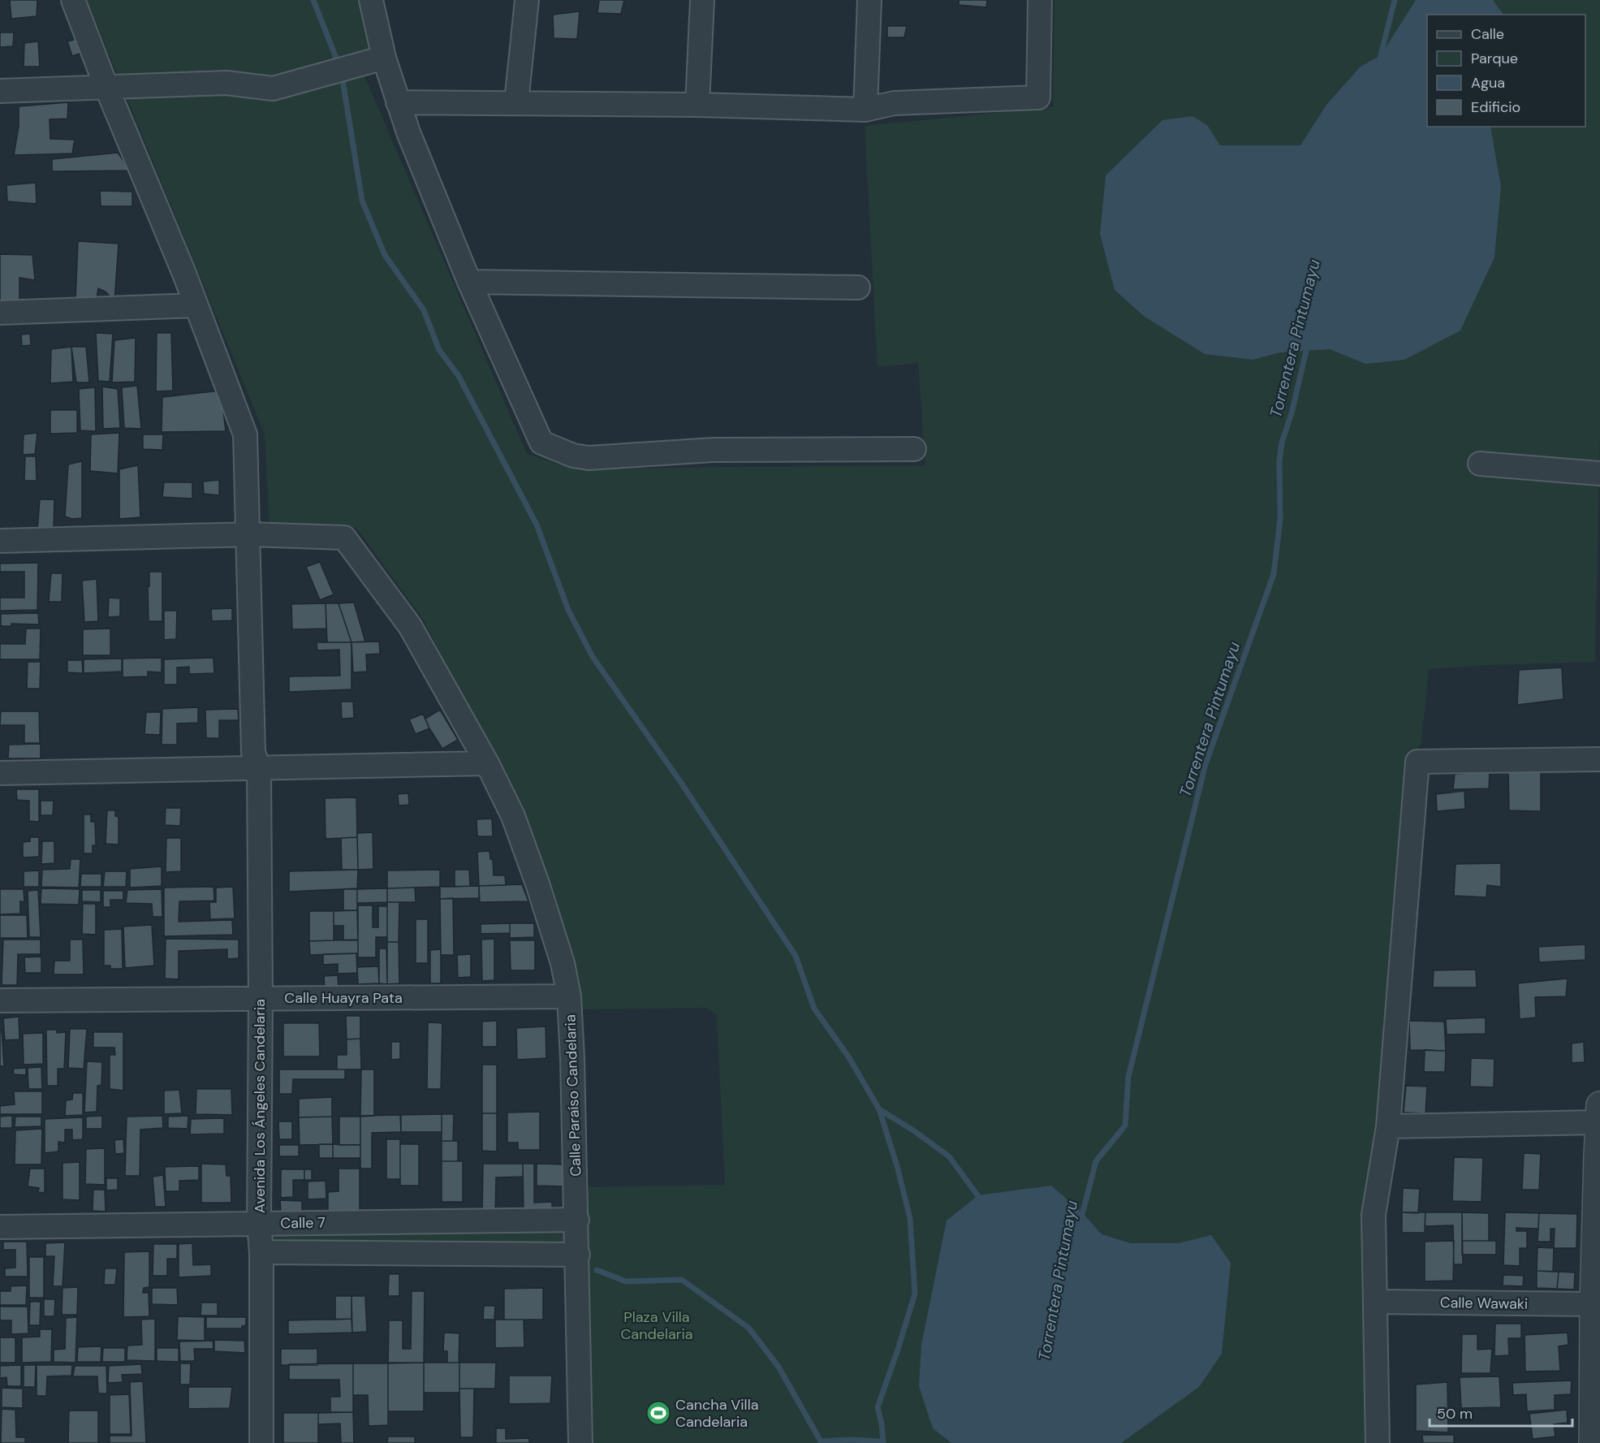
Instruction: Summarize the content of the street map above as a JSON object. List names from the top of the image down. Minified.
{"streets":{"street":["Calle Huayra Pata","Calle Paraíso Candelaria","Avenida Los Ángeles Candelaria","Calle 7","Calle Wawaki"]},"crossings":[["Calle Huayra Pata","Calle Paraíso Candelaria"],["Calle Huayra Pata","Avenida Los Ángeles Candelaria"],["Calle Paraíso Candelaria","Avenida Los Ángeles Candelaria"],["Calle Paraíso Candelaria","Calle 7"],["Avenida Los Ángeles Candelaria","Calle 7"]],"water":["Torrentera Pintumayu"],"parks":["Plaza Villa Candelaria"],"places":{"sports":["Cancha Villa Candelaria"]},"legend":["Calle","Parque","Agua","Edificio"],"scale_bar":"50 m"}
